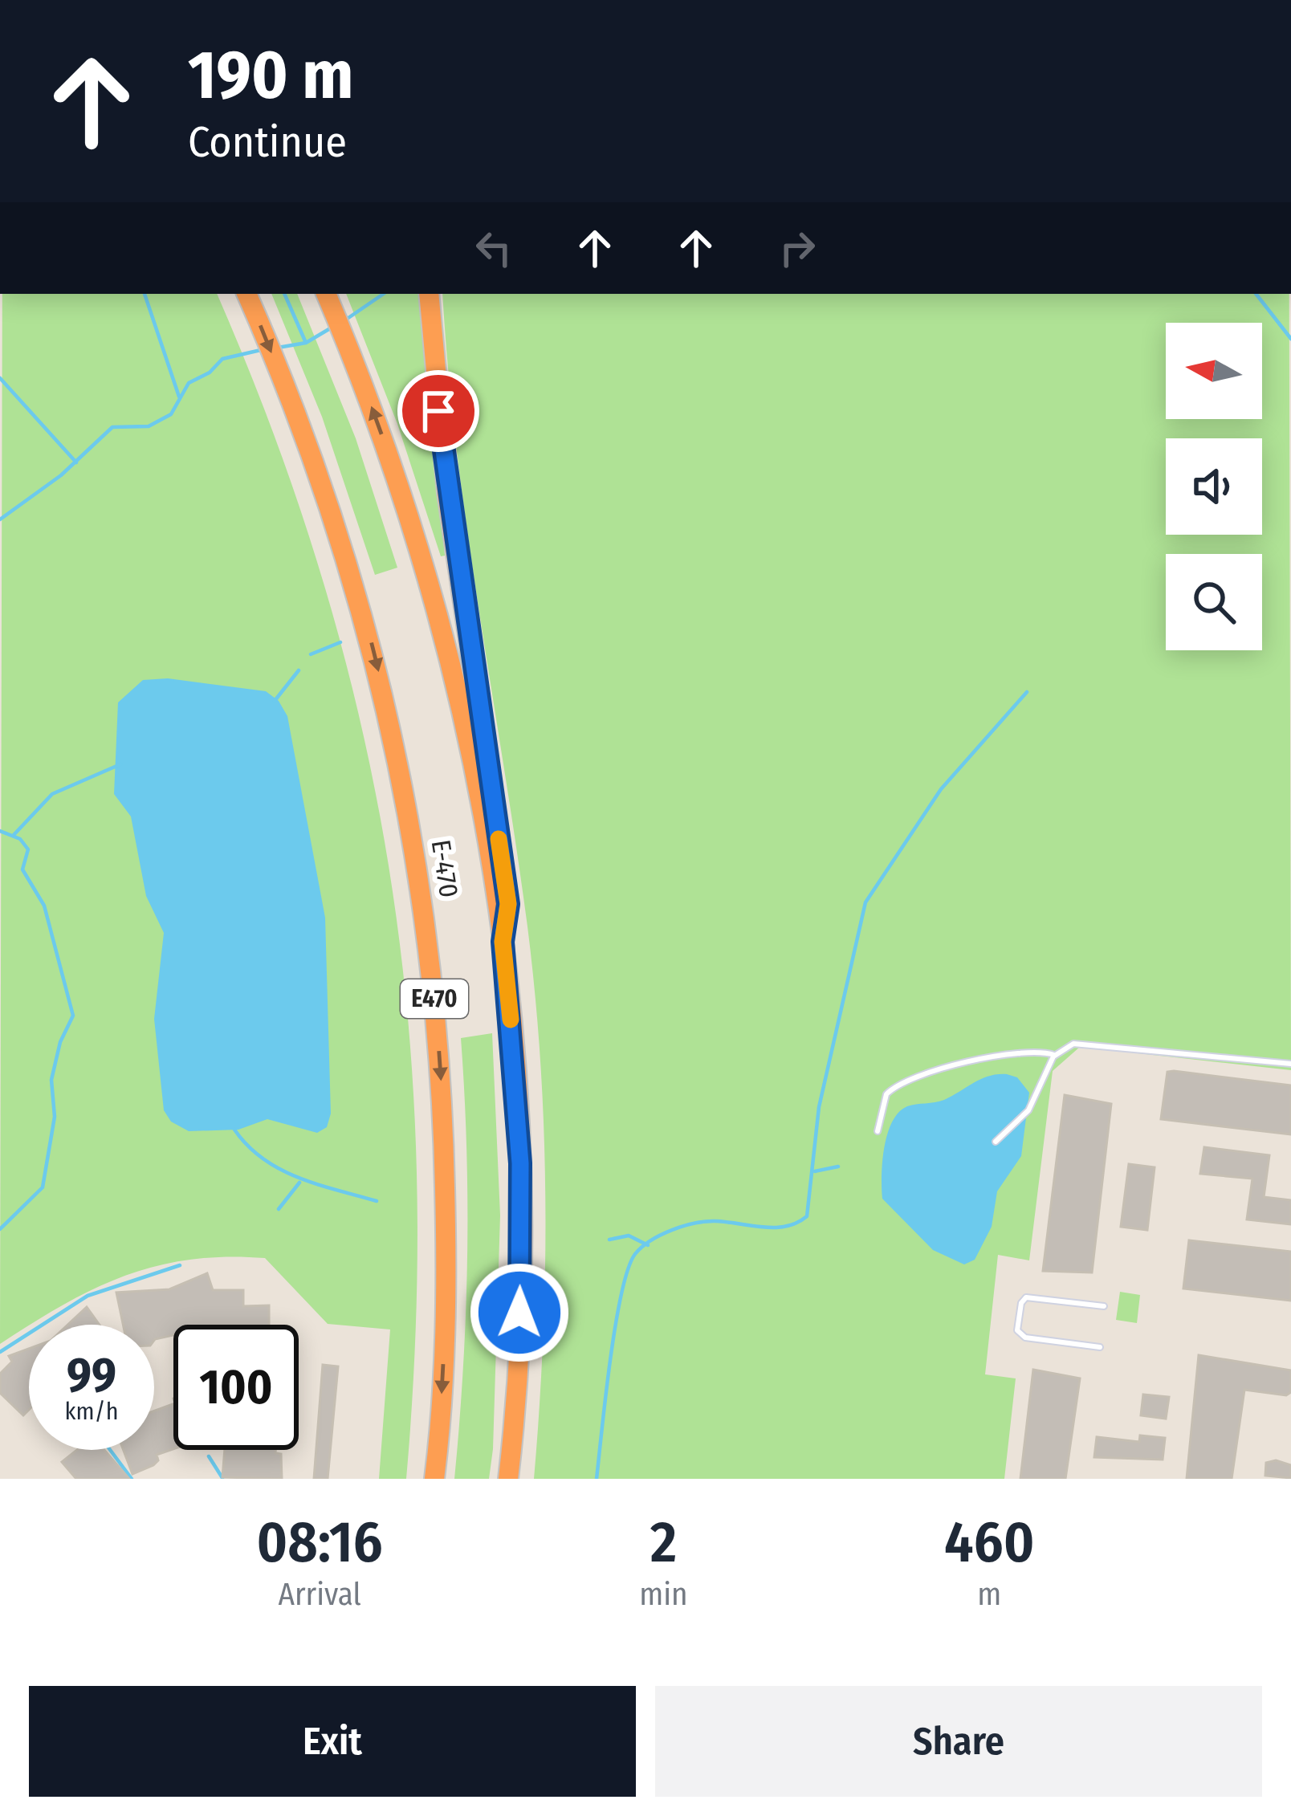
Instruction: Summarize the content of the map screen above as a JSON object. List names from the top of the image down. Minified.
{"streets":{"highway":["E-470","E470"]},"north":"left","page":{"turn":["190 m","Continue"],"speed":"99 km/h","limit":"100","eta":["08:16","Arrival","2","min","460","m"],"buttons":["Exit","Share"]}}
